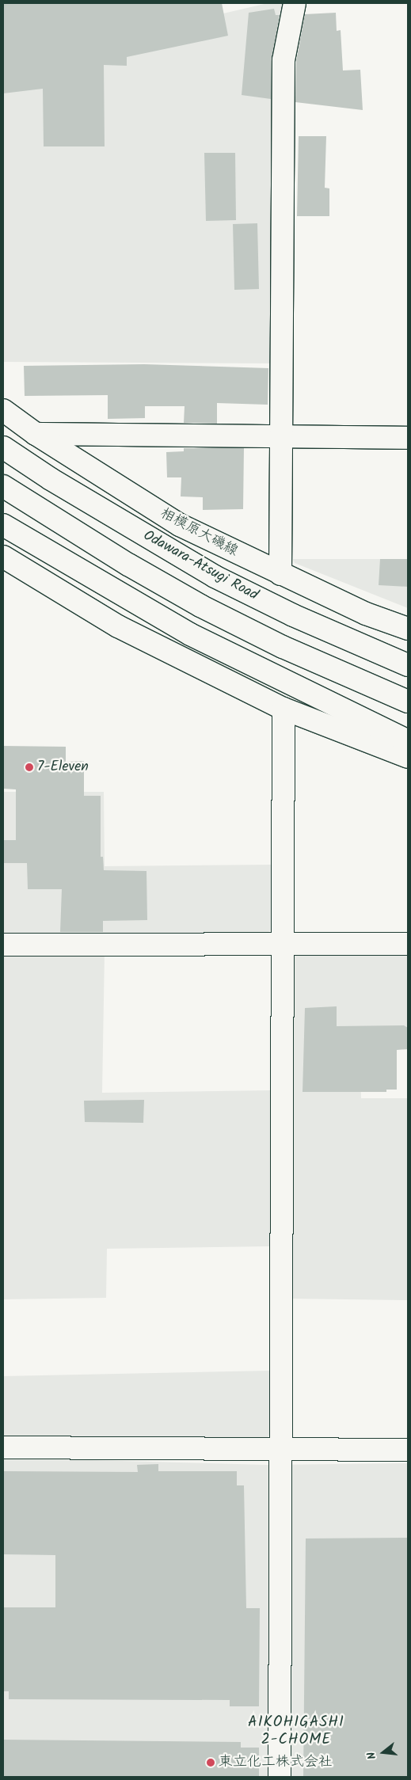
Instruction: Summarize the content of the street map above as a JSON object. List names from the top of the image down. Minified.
{"streets":{"main road":["相模原大磯線","Odawara-Atsugi Road"]},"districts":["AIKOHIGASHI 2-CHOME"],"places":["7-Eleven","東立化工株式会社"],"north":"left"}
